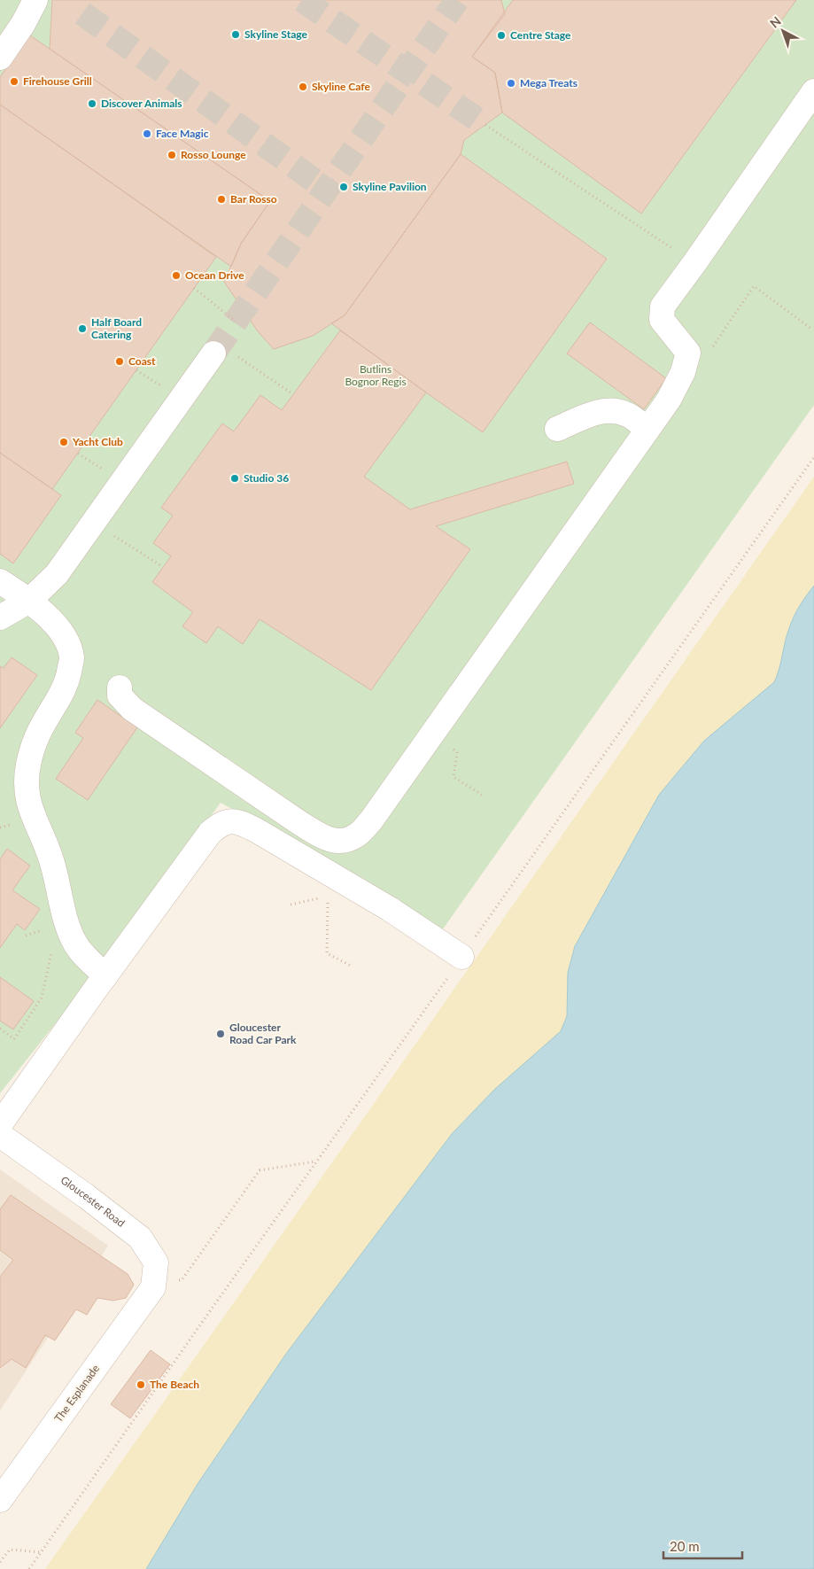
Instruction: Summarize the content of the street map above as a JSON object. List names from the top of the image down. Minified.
{"streets":{"street":["Gloucester Road","The Esplanade"]},"crossings":[["Gloucester Road","The Esplanade"]],"parks":["Butlins Bognor Regis"],"places":["Skyline Stage","Centre Stage","Firehouse Grill","Mega Treats","Skyline Cafe","Discover Animals","Face Magic","Rosso Lounge","Skyline Pavilion","Bar Rosso","Ocean Drive","Half Board Catering","Coast","Yacht Club","Studio 36","Gloucester Road Car Park","The Beach"],"scale_bar":"20 m","north":"top left"}
